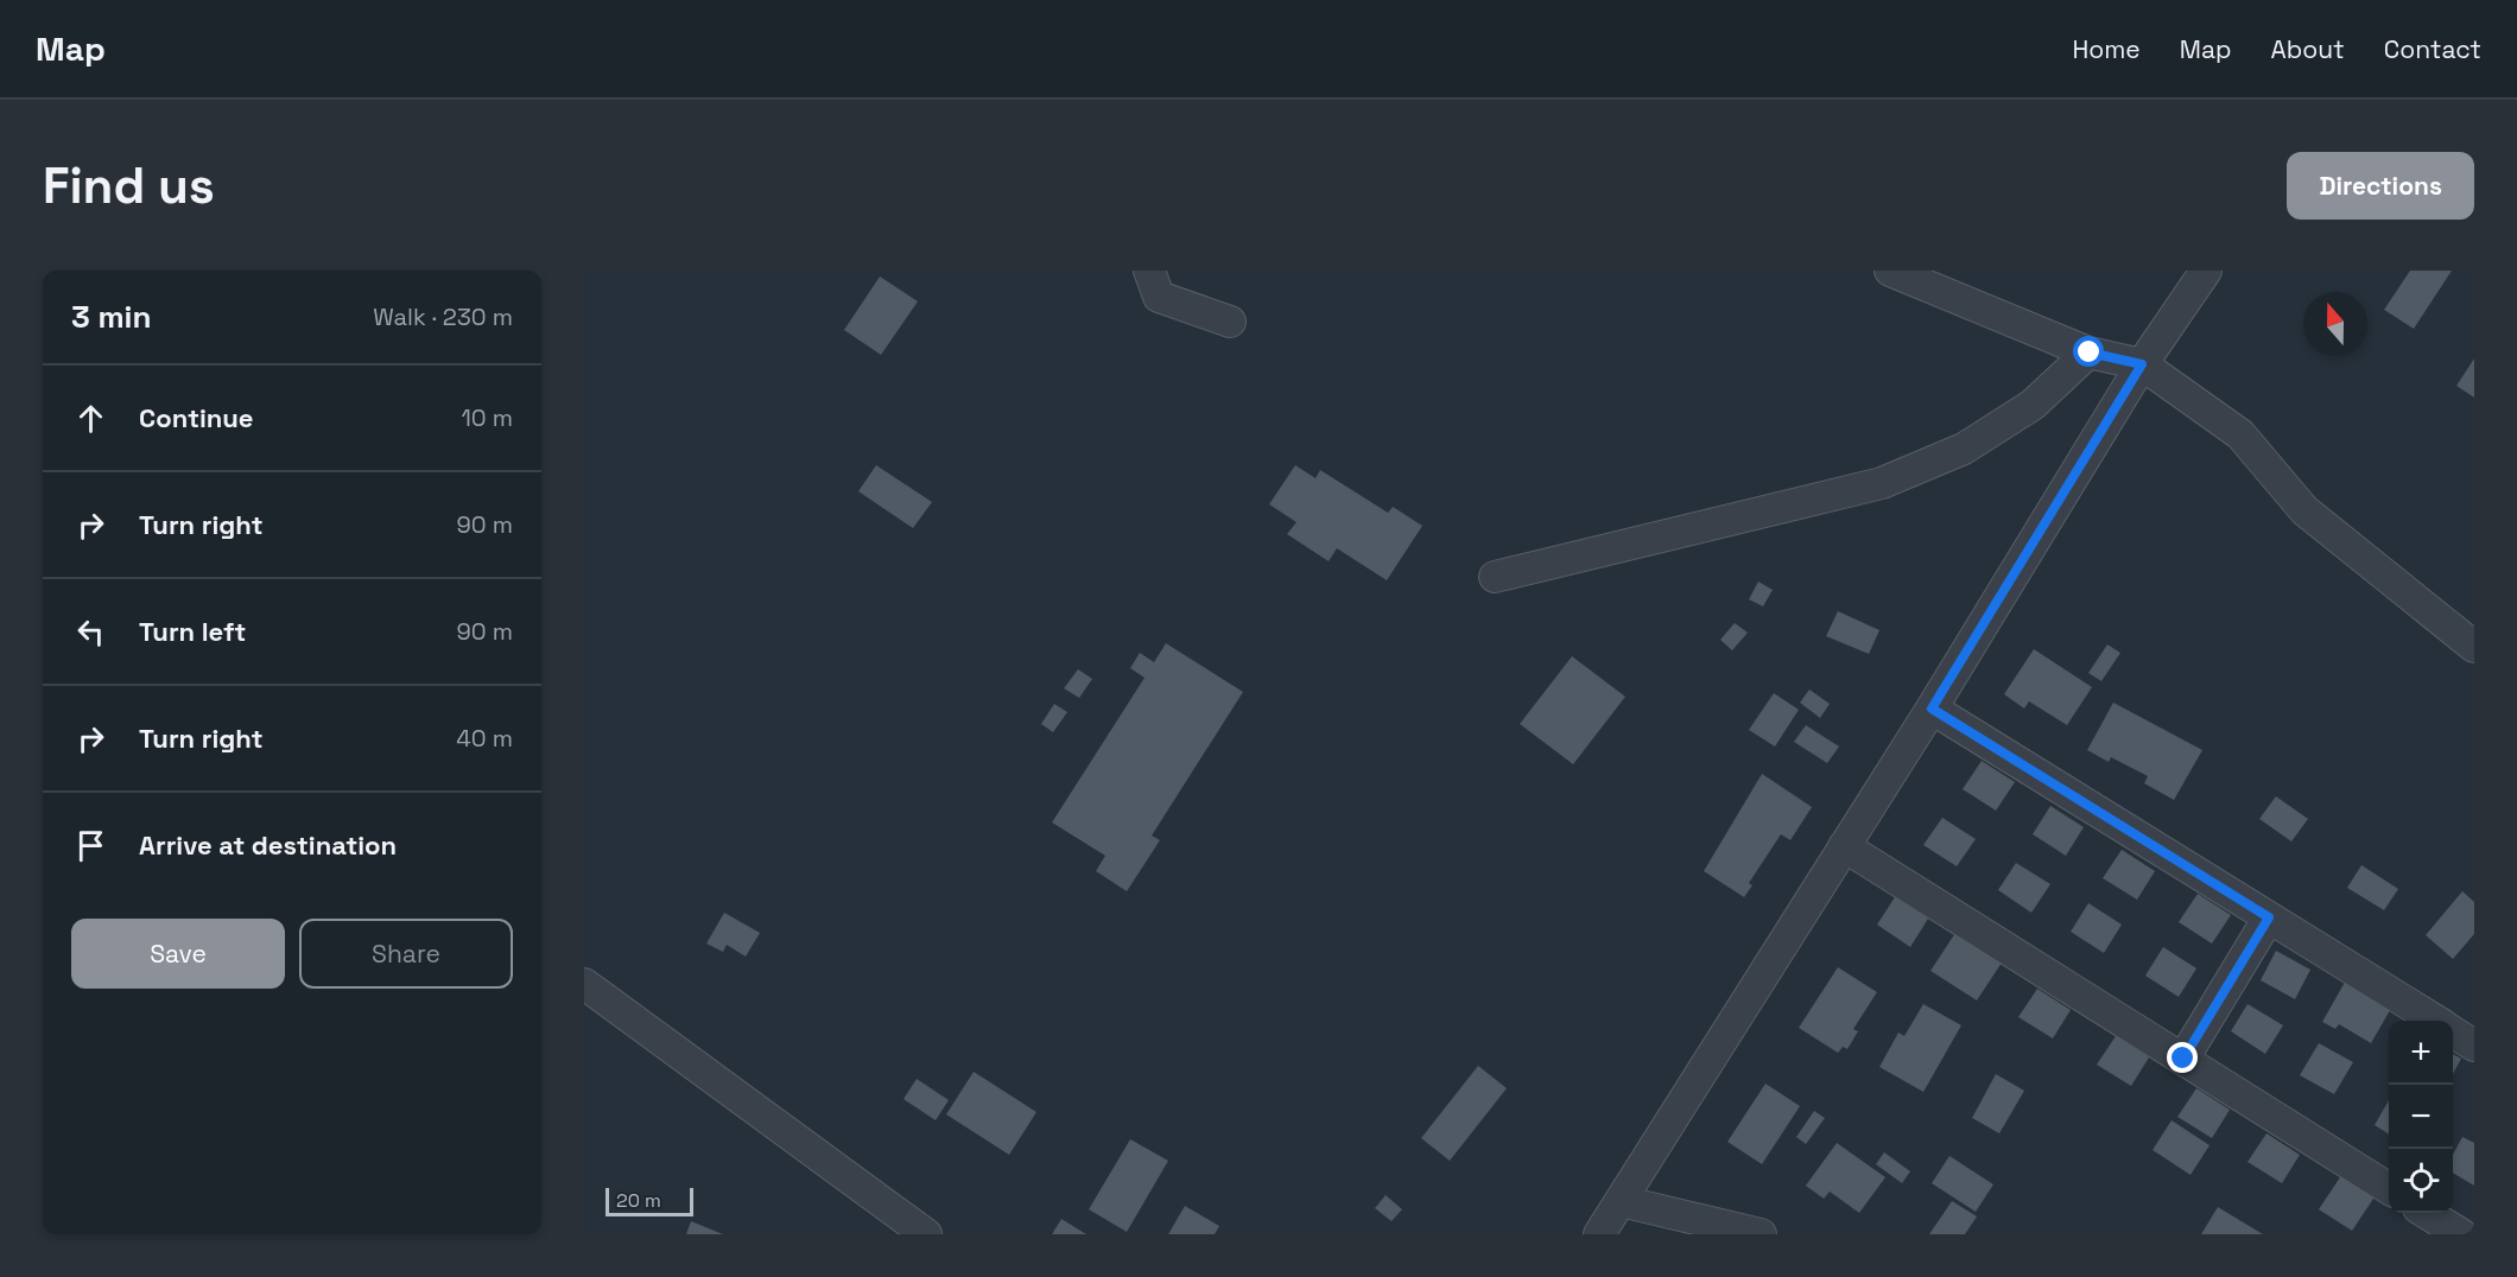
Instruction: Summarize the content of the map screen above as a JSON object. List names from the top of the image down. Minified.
{"scale_bar":"20 m","north":"top","page":{"header":"Map","nav":["Home","Map","About","Contact"],"buttons":["Directions",["Save","Share"]],"title":"Find us","heading":["3 min","Walk · 230 m"],"list":[["Continue","10 m"],["Turn right","90 m"],["Turn left","90 m"],["Turn right","40 m"],"Arrive at destination"],"map_buttons":["+","−"],"scale":"20 m"}}
